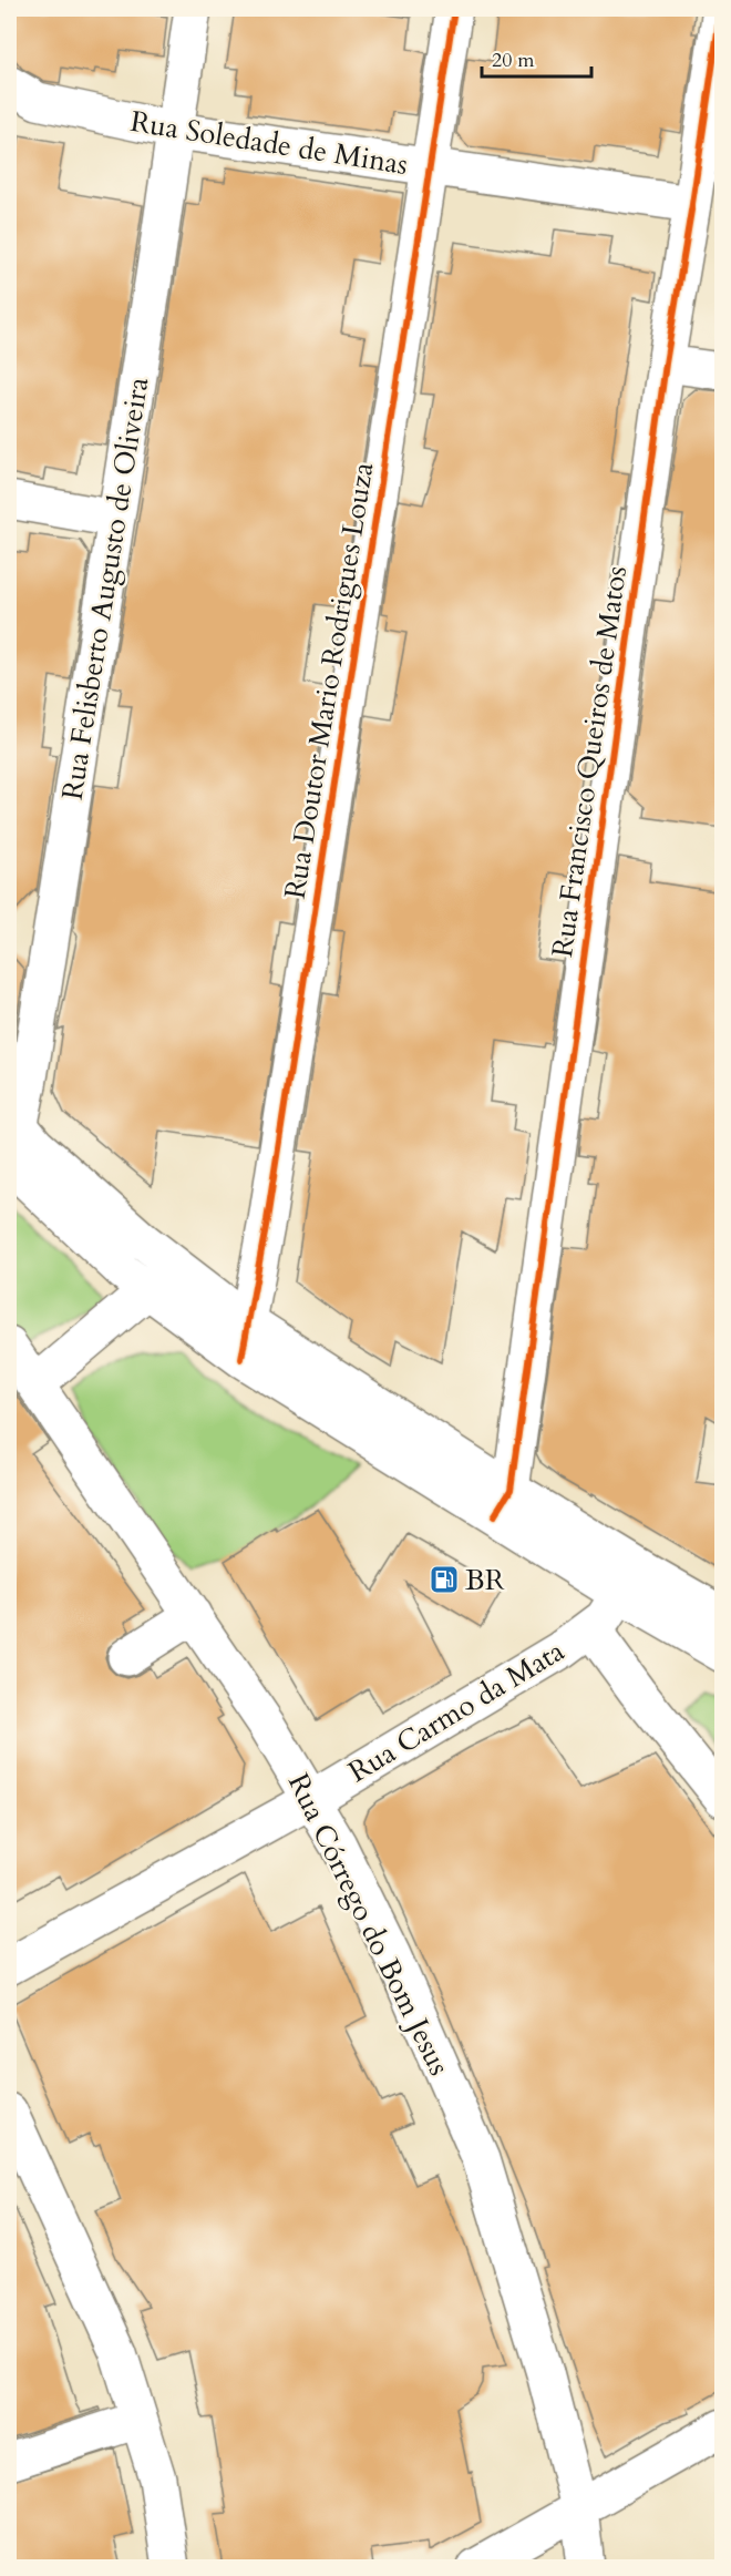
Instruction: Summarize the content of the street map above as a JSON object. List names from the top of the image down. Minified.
{"streets":{"street":["Rua Soledade de Minas","Rua Felisberto Augusto de Oliveira","Rua Doutor Mario Rodrigues Louza","Rua Francisco Queiros de Matos","Rua Carmo da Mata","Rua Córrego do Bom Jesus"]},"crossings":[["Rua Soledade de Minas","Rua Felisberto Augusto de Oliveira"],["Rua Soledade de Minas","Rua Doutor Mario Rodrigues Louza"],["Rua Soledade de Minas","Rua Francisco Queiros de Matos"],["Rua Carmo da Mata","Rua Córrego do Bom Jesus"]],"places":{"fuel station":["BR"]},"scale_bar":"20 m"}
